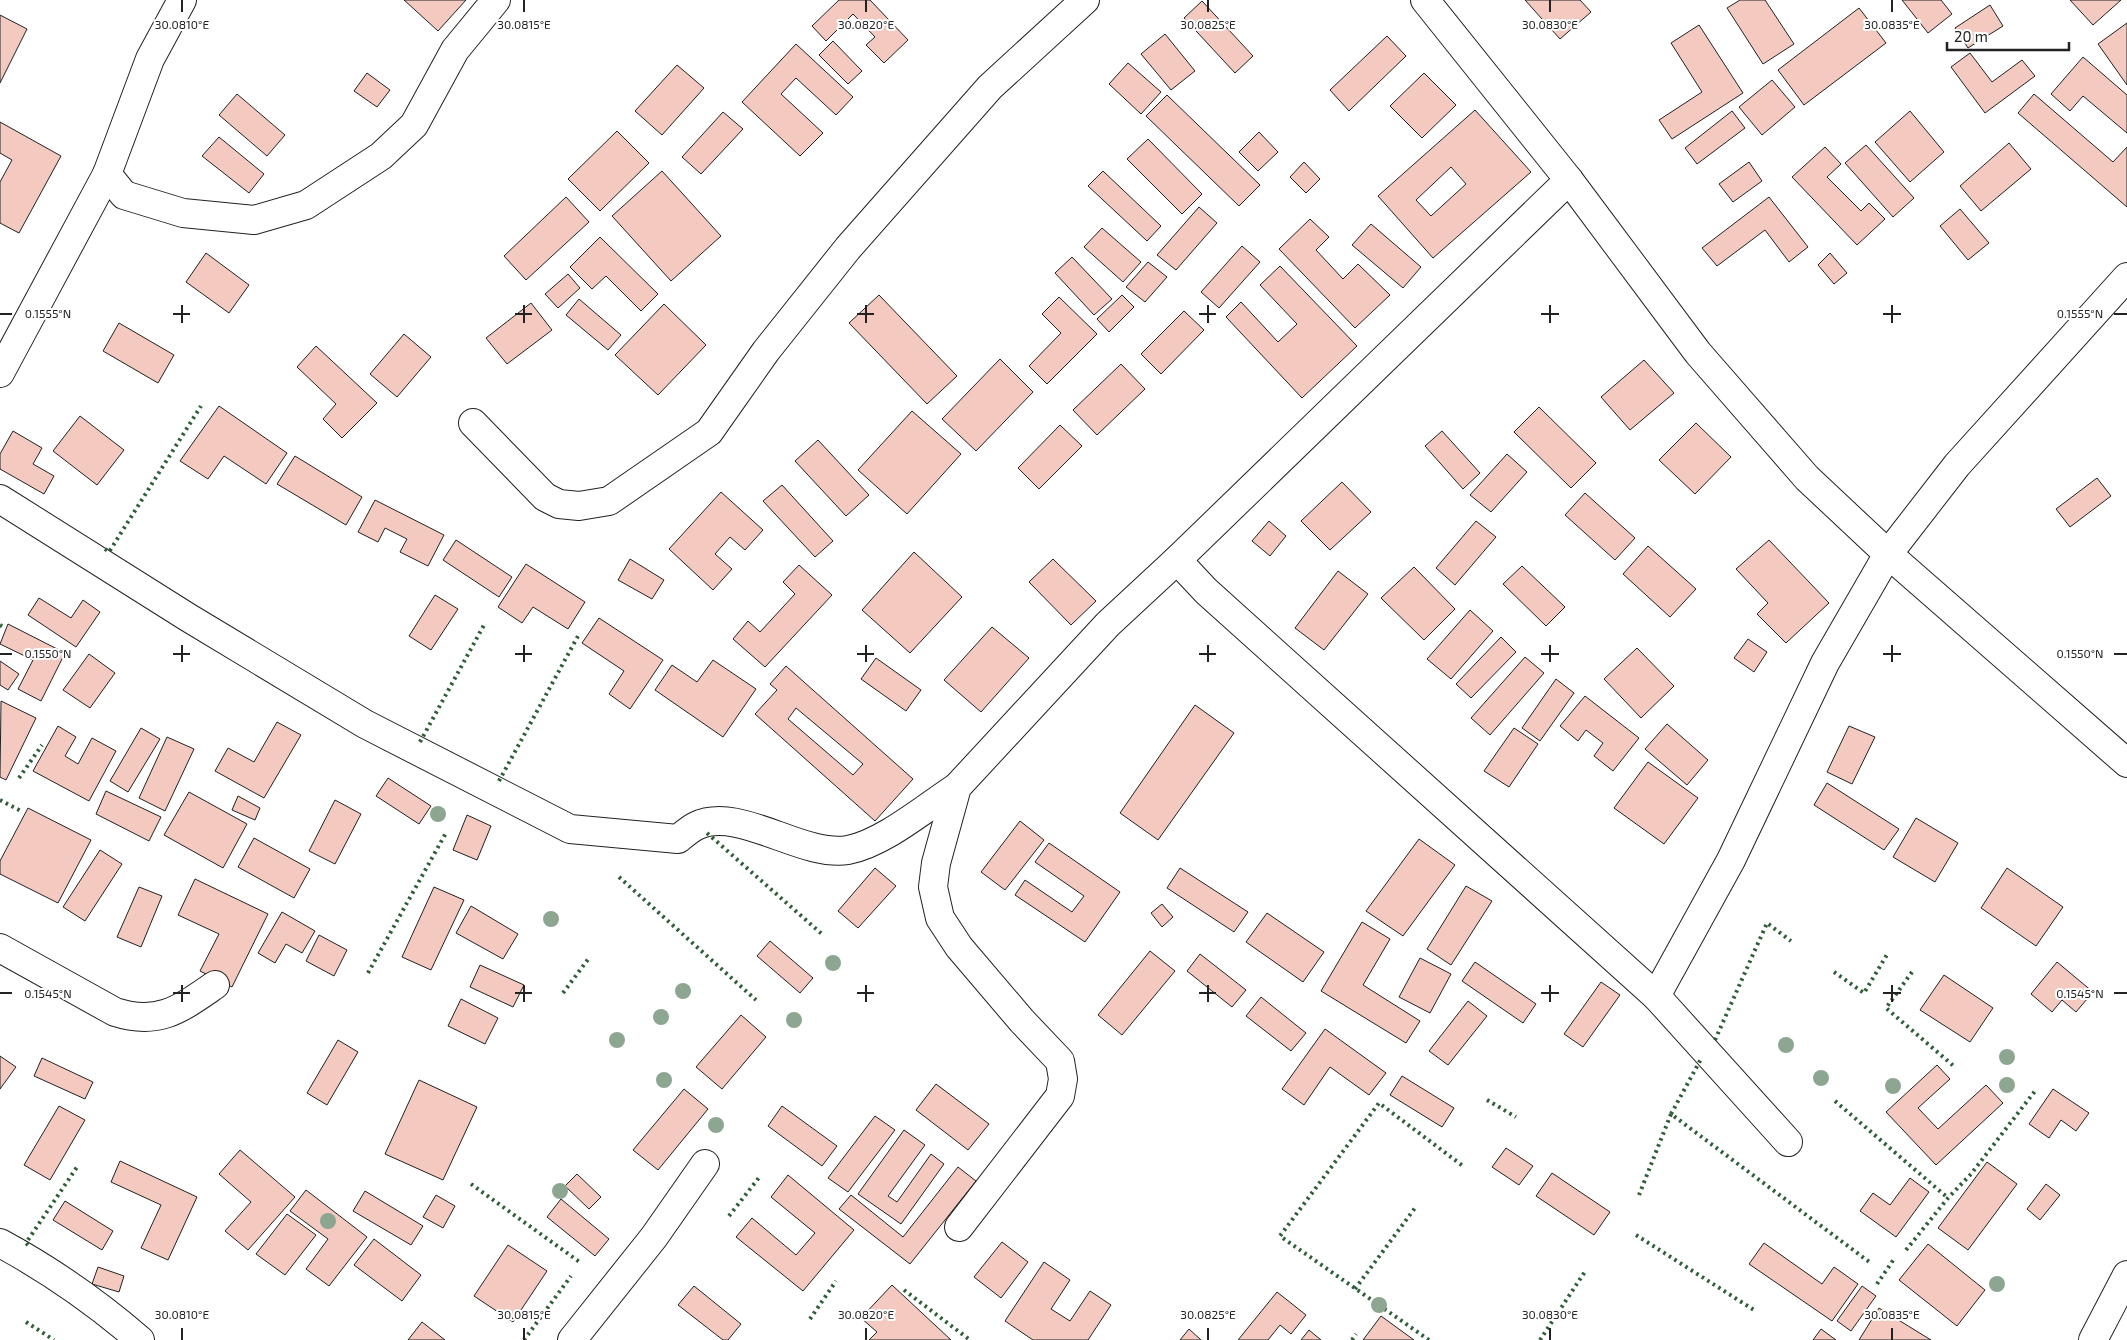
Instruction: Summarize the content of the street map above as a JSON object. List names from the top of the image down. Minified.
{"scale_bar":"20 m","coordinates":["30.0810°E","30.0815°E","30.0820°E","30.0825°E","30.0830°E","30.0835°E","0.1555°N","0.1550°N","0.1545°N"]}
